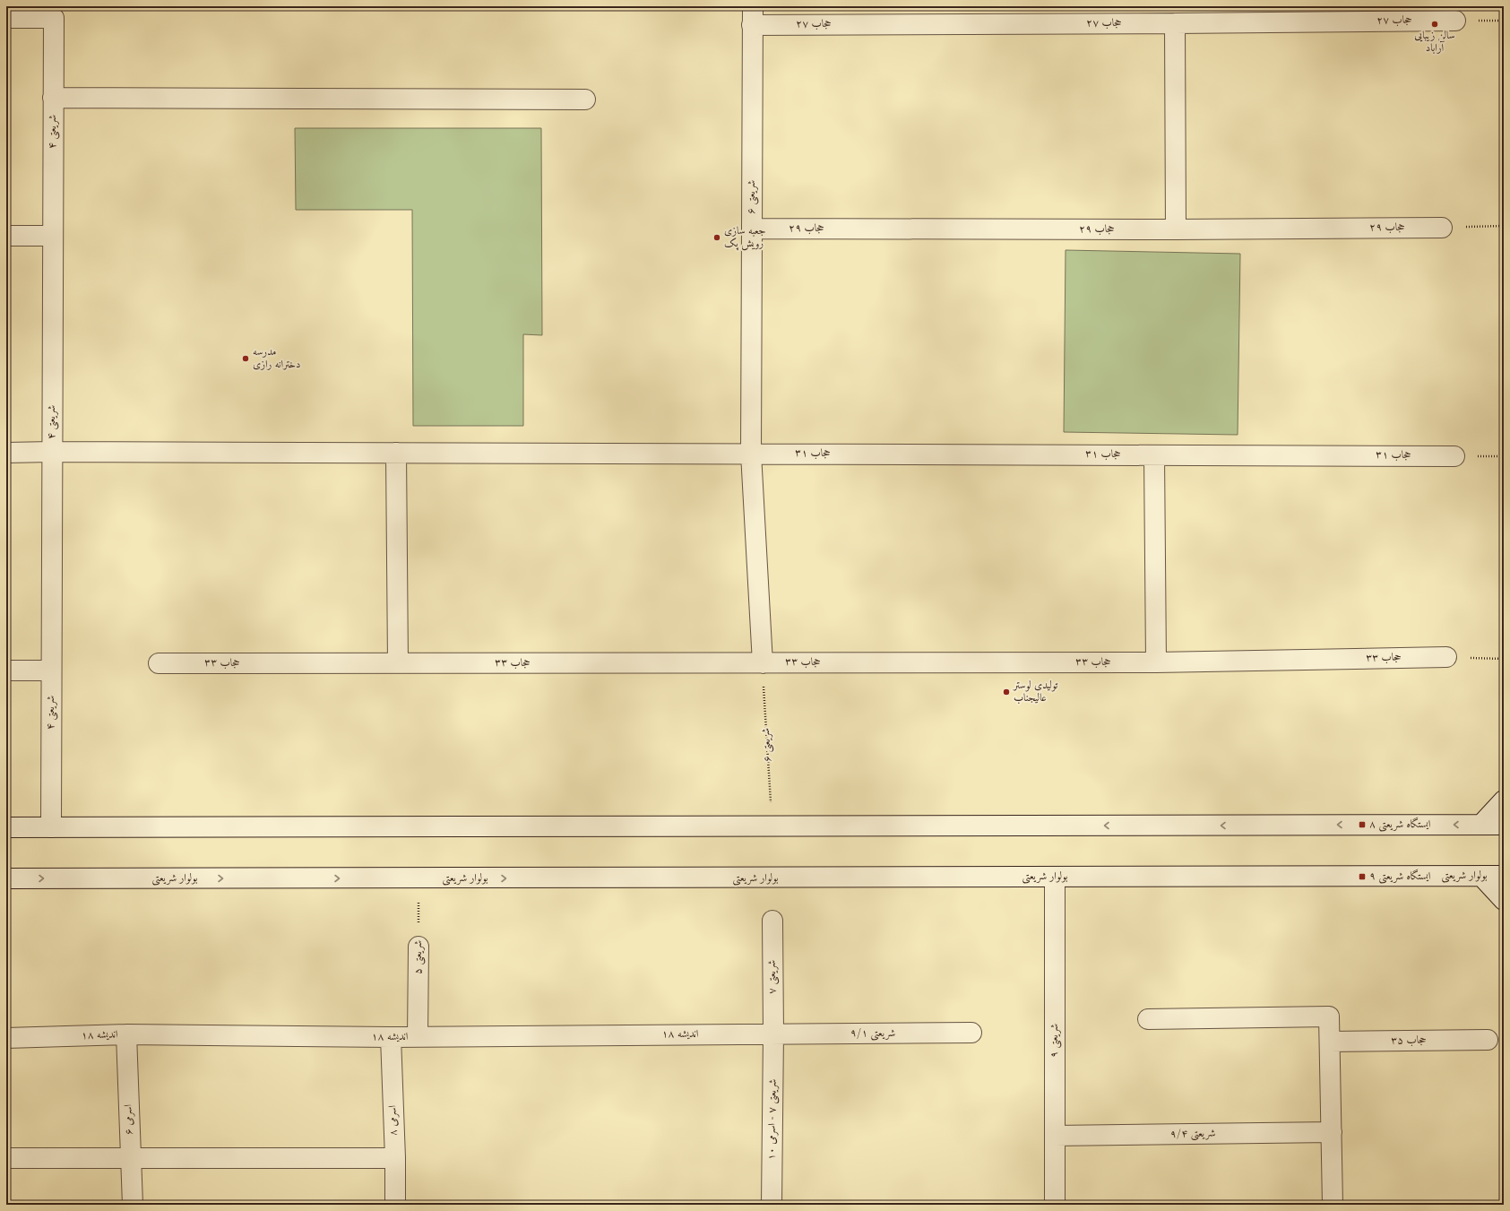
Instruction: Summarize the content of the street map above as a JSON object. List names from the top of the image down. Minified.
{"streets":{"street":["حجاب ۲۷","شریعتی ۴","شریعتی ۶","حجاب ۲۹","حجاب ۳۱","حجاب ۳۳","بولوار شریعتی","شریعتی ۵","شریعتی ۷","شریعتی ۹/۱","اندیشه ۱۸","شریعتی ۹","حجاب ۳۵","اسرمی ۶","شریعتی ۷ - اسرمی ۱۰","اسرمی ۸","شریعتی ۹/۴"]},"crossings":[["حجاب ۲۷","شریعتی ۶"],["شریعتی ۴","حجاب ۳۱"],["شریعتی ۶","حجاب ۲۹"],["شریعتی ۶","حجاب ۳۱"],["شریعتی ۶","حجاب ۳۳"],["بولوار شریعتی","شریعتی ۵"],["بولوار شریعتی","شریعتی ۹"],["شریعتی ۵","اندیشه ۱۸"],["شریعتی ۷","شریعتی ۹/۱"],["شریعتی ۷","اندیشه ۱۸"],["شریعتی ۷","شریعتی ۷ - اسرمی ۱۰"],["شریعتی ۹/۱","اندیشه ۱۸"],["شریعتی ۹/۱","شریعتی ۷ - اسرمی ۱۰"],["اندیشه ۱۸","اسرمی ۶"],["اندیشه ۱۸","شریعتی ۷ - اسرمی ۱۰"],["اندیشه ۱۸","اسرمی ۸"],["شریعتی ۹","شریعتی ۹/۴"]],"places":{"other":["سالن زیبایی آراباد","جعبه سازی رویش پک","مدرسه دخترانه رازی","تولیدی لوستر عالیجناب"],"transit":["ایستگاه شریعتی ۸","ایستگاه شریعتی ۹"]}}
